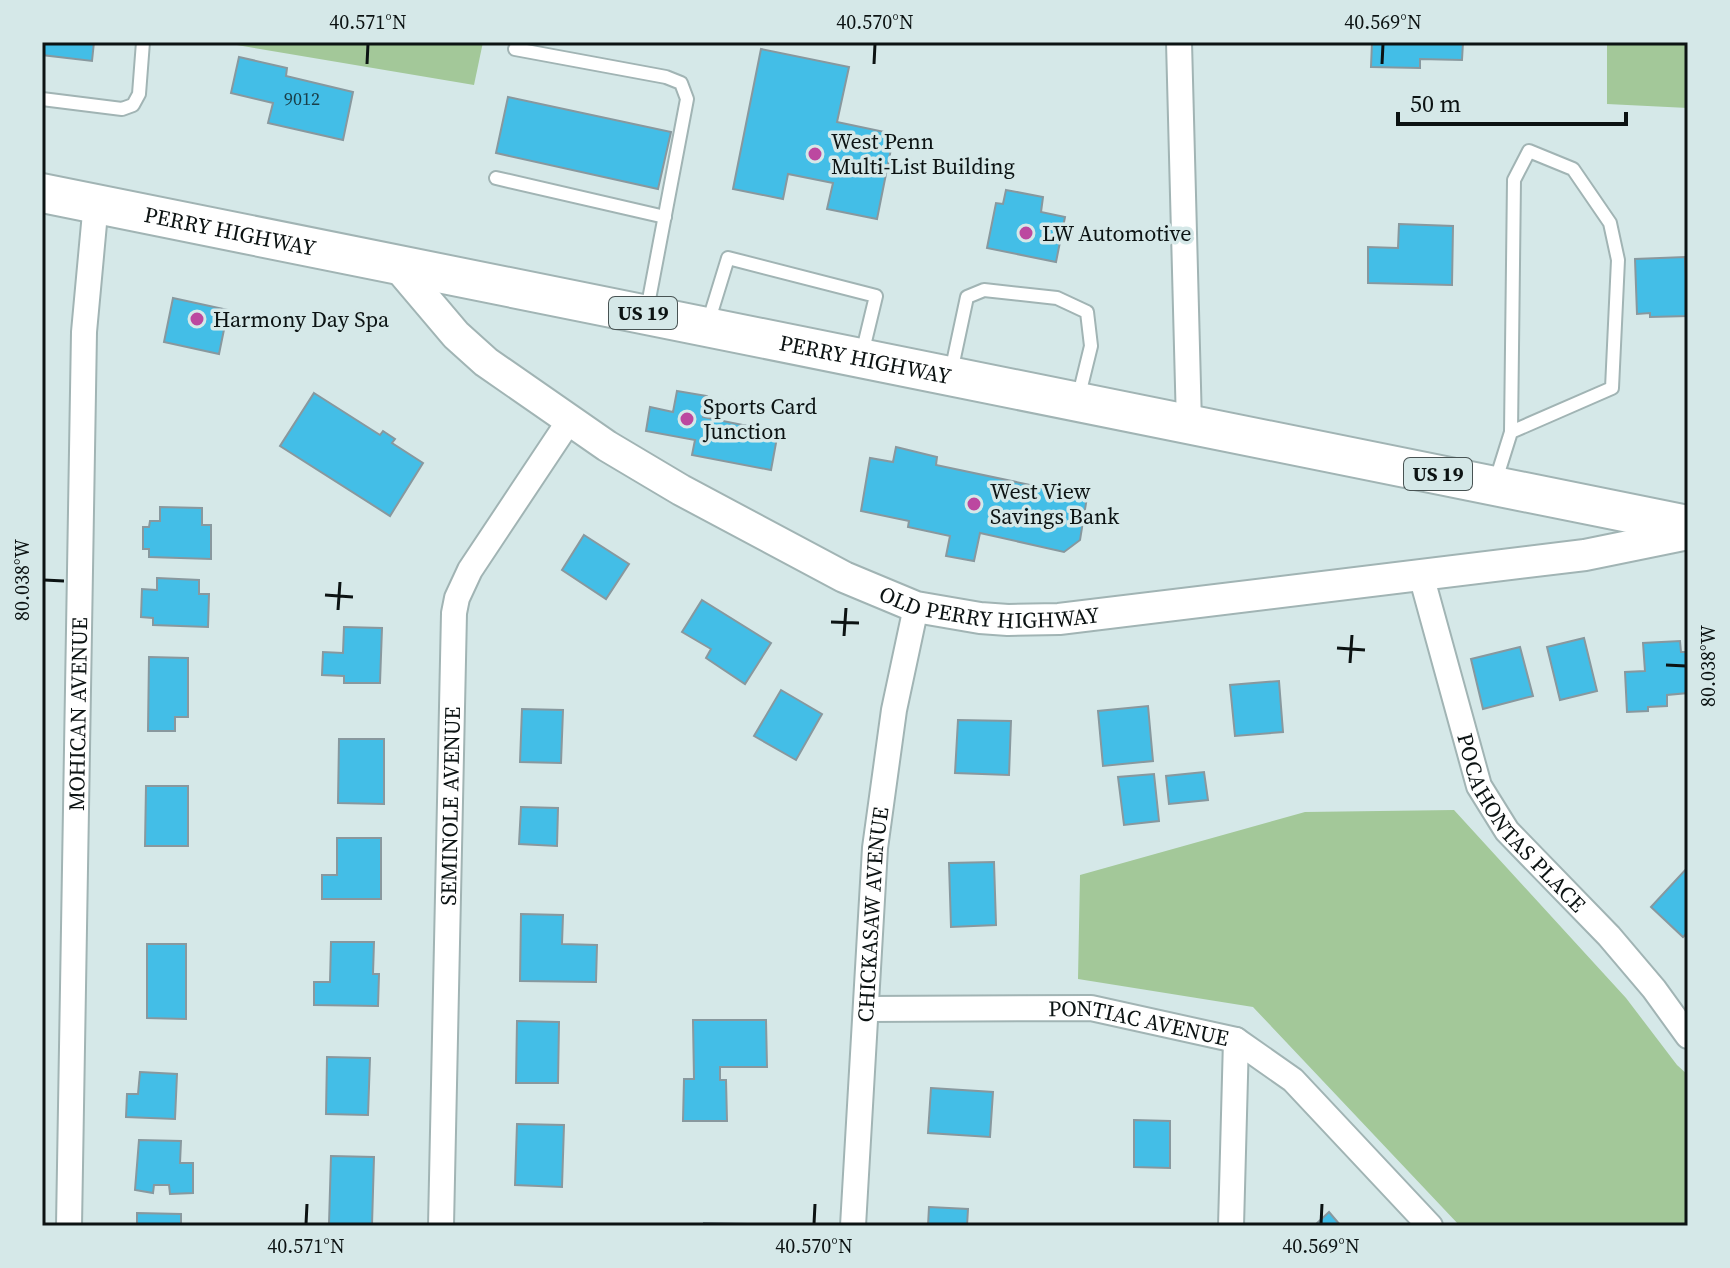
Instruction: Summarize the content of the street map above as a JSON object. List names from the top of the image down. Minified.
{"streets":{"main road":["PERRY HIGHWAY","US 19"],"street":["OLD PERRY HIGHWAY","MOHICAN AVENUE","SEMINOLE AVENUE","POCAHONTAS PLACE","CHICKASAW AVENUE","PONTIAC AVENUE"]},"crossings":[["PERRY HIGHWAY","OLD PERRY HIGHWAY"],["PERRY HIGHWAY","MOHICAN AVENUE"],["OLD PERRY HIGHWAY","SEMINOLE AVENUE"],["OLD PERRY HIGHWAY","POCAHONTAS PLACE"],["OLD PERRY HIGHWAY","CHICKASAW AVENUE"],["CHICKASAW AVENUE","PONTIAC AVENUE"]],"places":["West Penn Multi-List Building","LW Automotive","Harmony Day Spa","Sports Card Junction","West View Savings Bank"],"house_numbers":["9012"],"scale_bar":"50 m","coordinates":["40.571°N","40.570°N","40.569°N","80.038°W"]}
